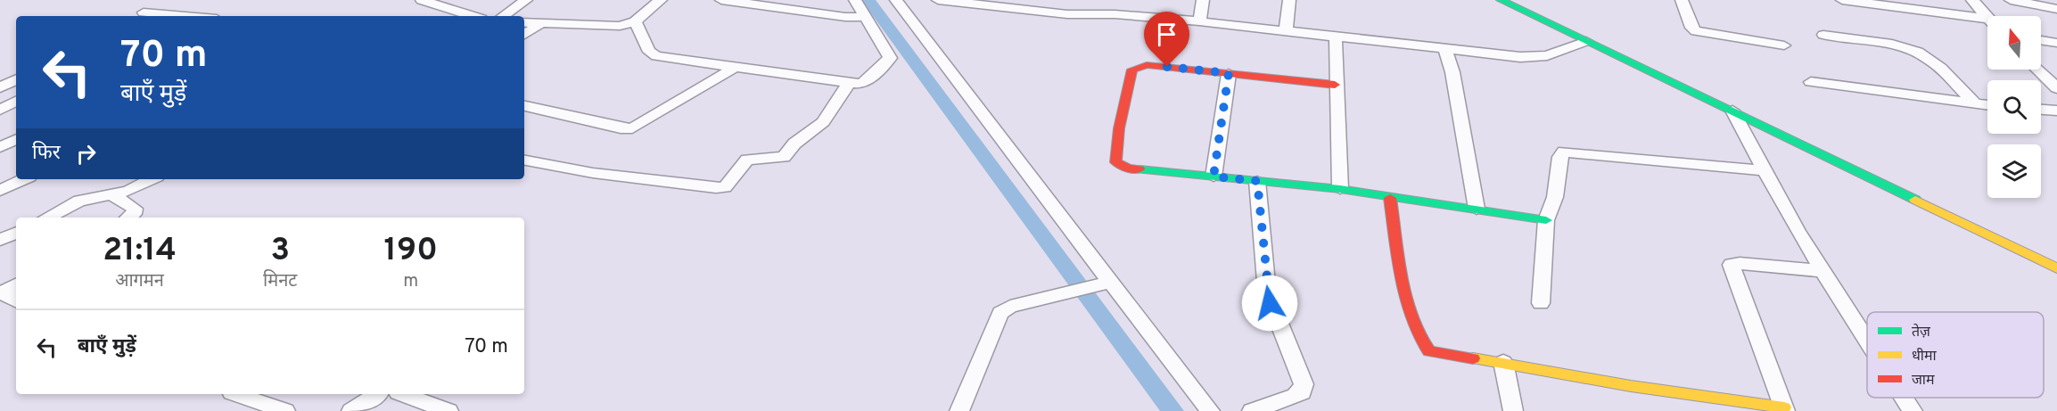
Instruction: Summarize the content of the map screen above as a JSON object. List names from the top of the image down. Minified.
{"legend":["तेज़","धीमा","जाम"],"north":"top","page":{"turn":["70 m","बाएँ मुड़ें"],"then":"फिर","eta":["21:14","आगमन","3","मिनट","190","m"],"list":[{"name":"बाएँ मुड़ें","value":"70 m"}]}}
